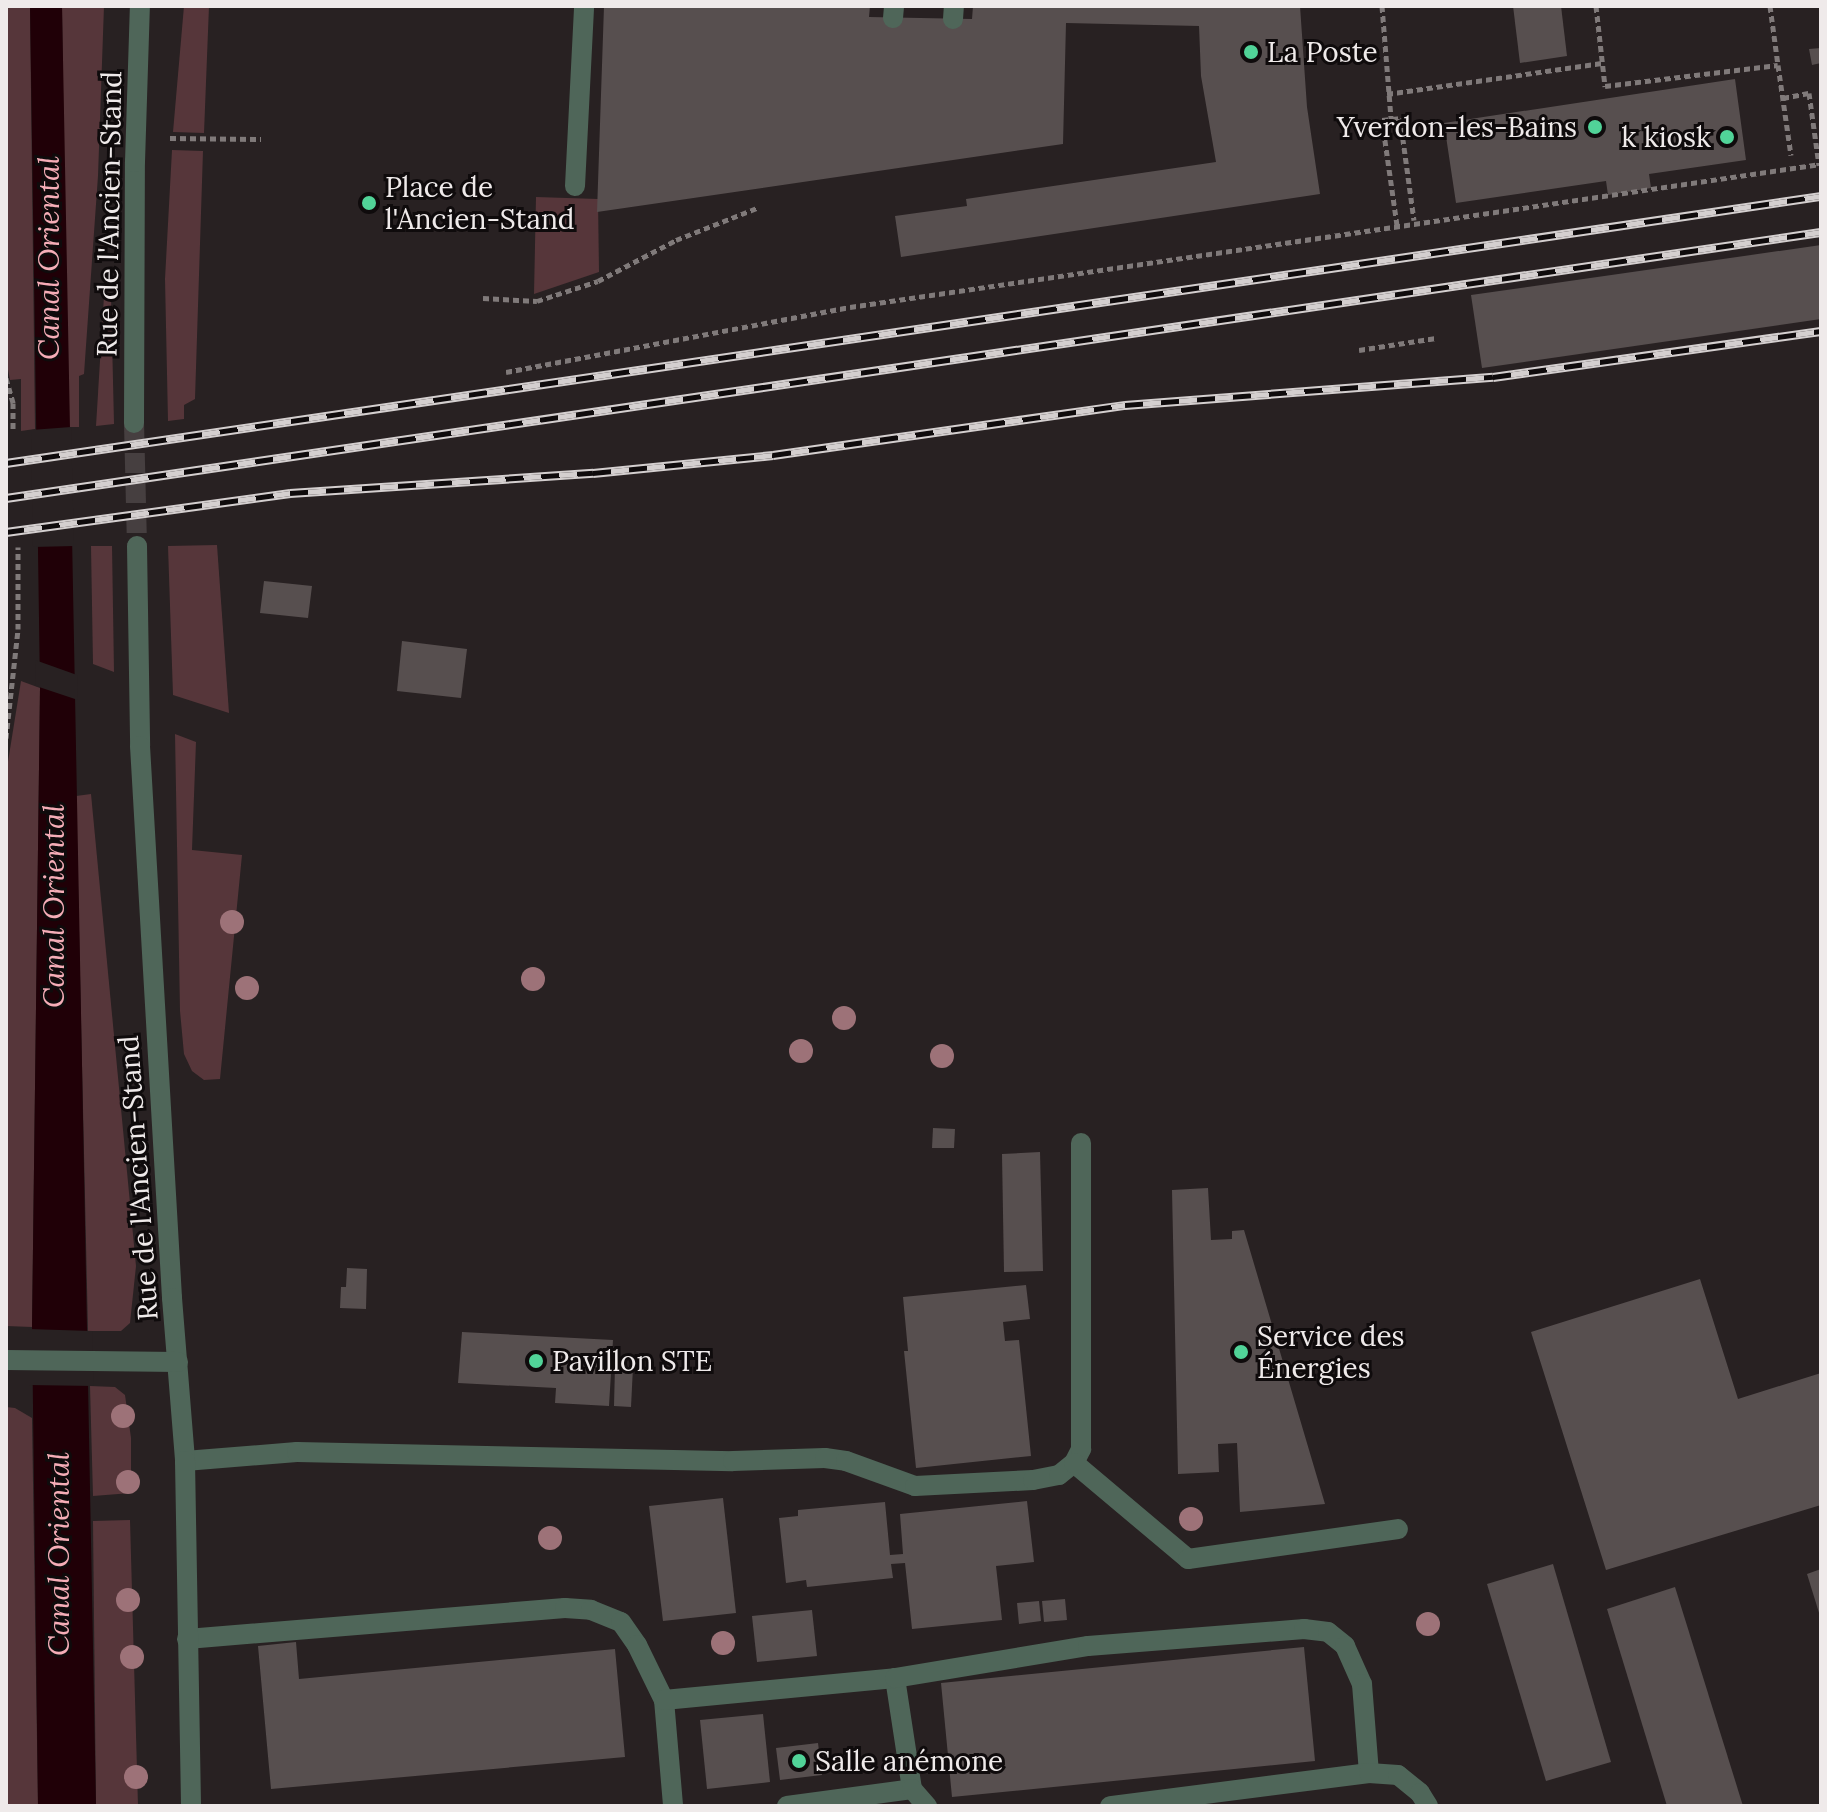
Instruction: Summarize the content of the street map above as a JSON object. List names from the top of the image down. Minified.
{"streets":{"street":["Rue de l'Ancien-Stand"]},"water":["Canal Oriental"],"places":["La Poste","Yverdon-les-Bains","k kiosk","Place de l'Ancien-Stand","Service des Énergies","Pavillon STE","Salle anémone"]}
